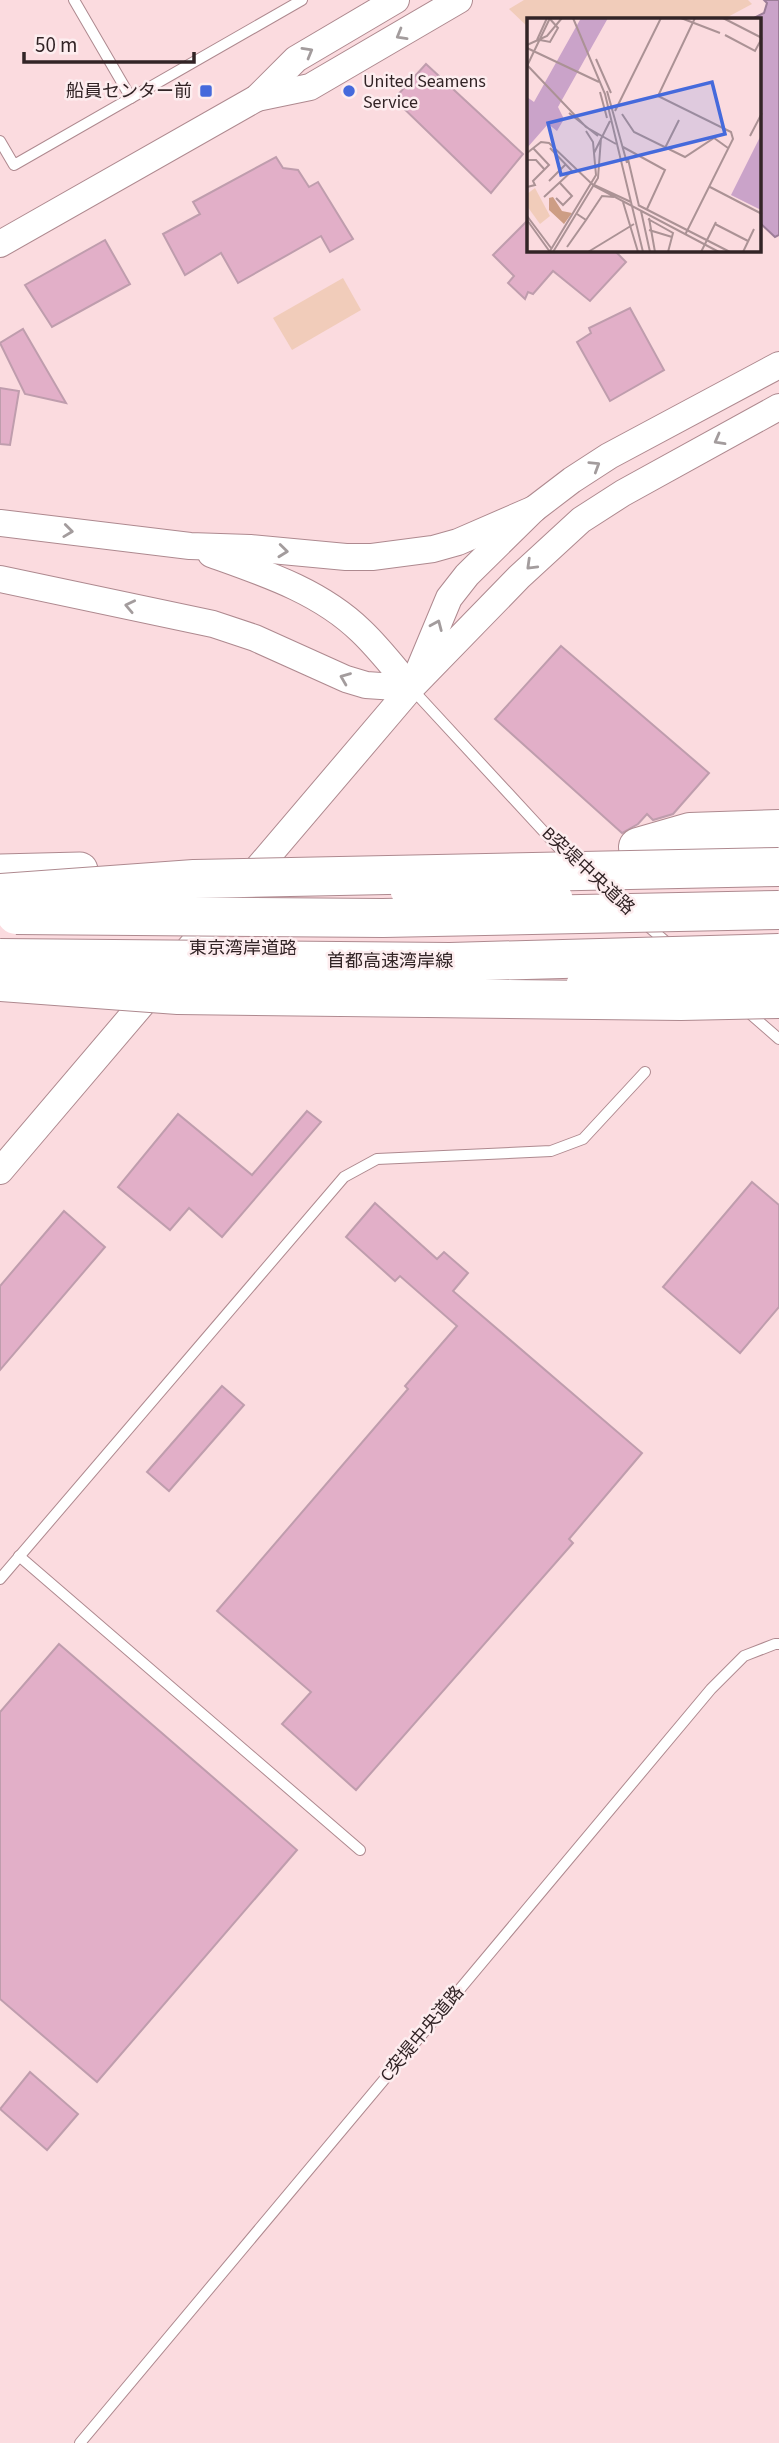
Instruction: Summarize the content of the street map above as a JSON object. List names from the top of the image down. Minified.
{"streets":{"highway":["東京湾岸道路","首都高速湾岸線"],"lane":["B突堤中央道路","C突堤中央道路"]},"places":{"transit":["船員センター前"],"other":["United Seamens Service"]},"scale_bar":"50 m"}
